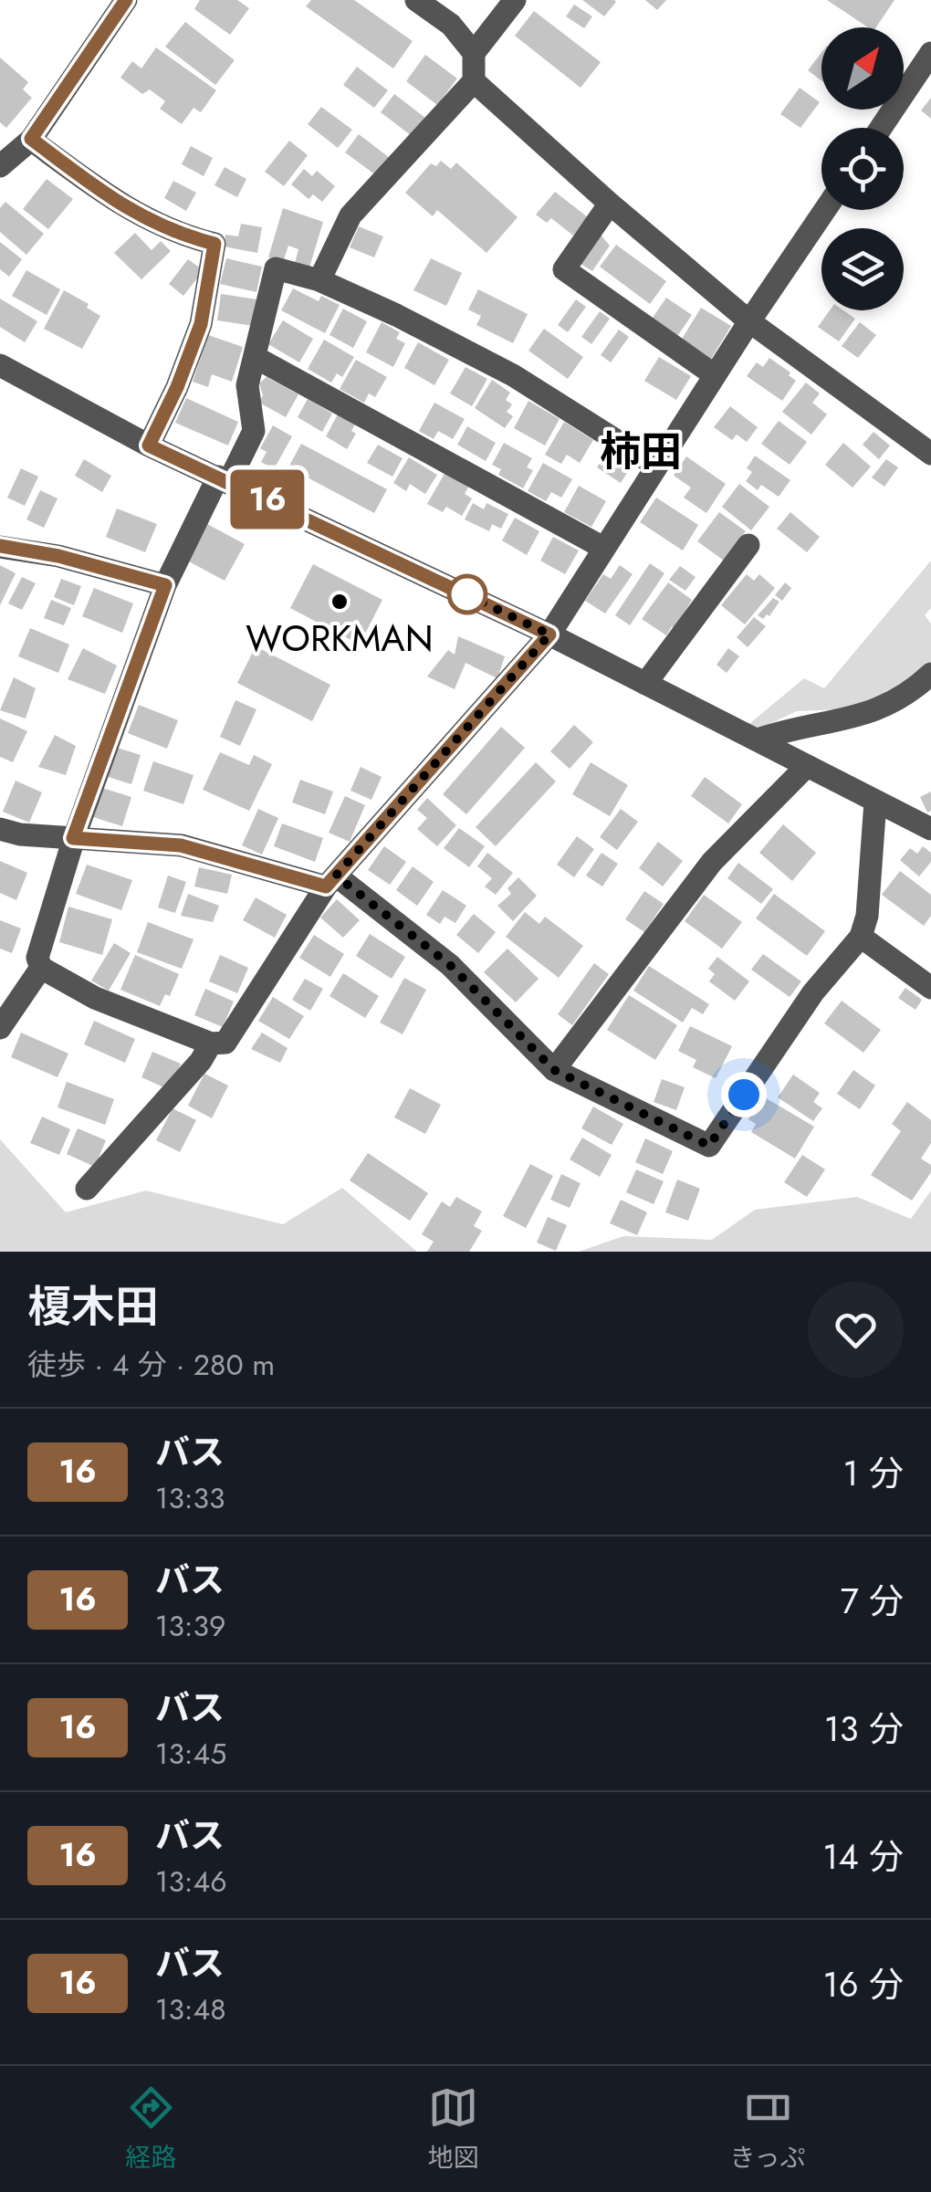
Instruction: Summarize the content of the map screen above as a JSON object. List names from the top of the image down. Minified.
{"districts":["柿田"],"places":["WORKMAN"],"lines":["bus line 16"],"north":"top right","page":{"on_map":"16","heading":["榎木田","徒歩 · 4 分 · 280 m"],"list":[{"mark":"16","name":"バス","note":"13:33","value":"1 分"},{"mark":"16","name":"バス","note":"13:39","value":"7 分"},{"mark":"16","name":"バス","note":"13:45","value":"13 分"},{"mark":"16","name":"バス","note":"13:46","value":"14 分"},{"mark":"16","name":"バス","note":"13:48","value":"16 分"}],"tabs":["経路","地図","きっぷ"]}}
